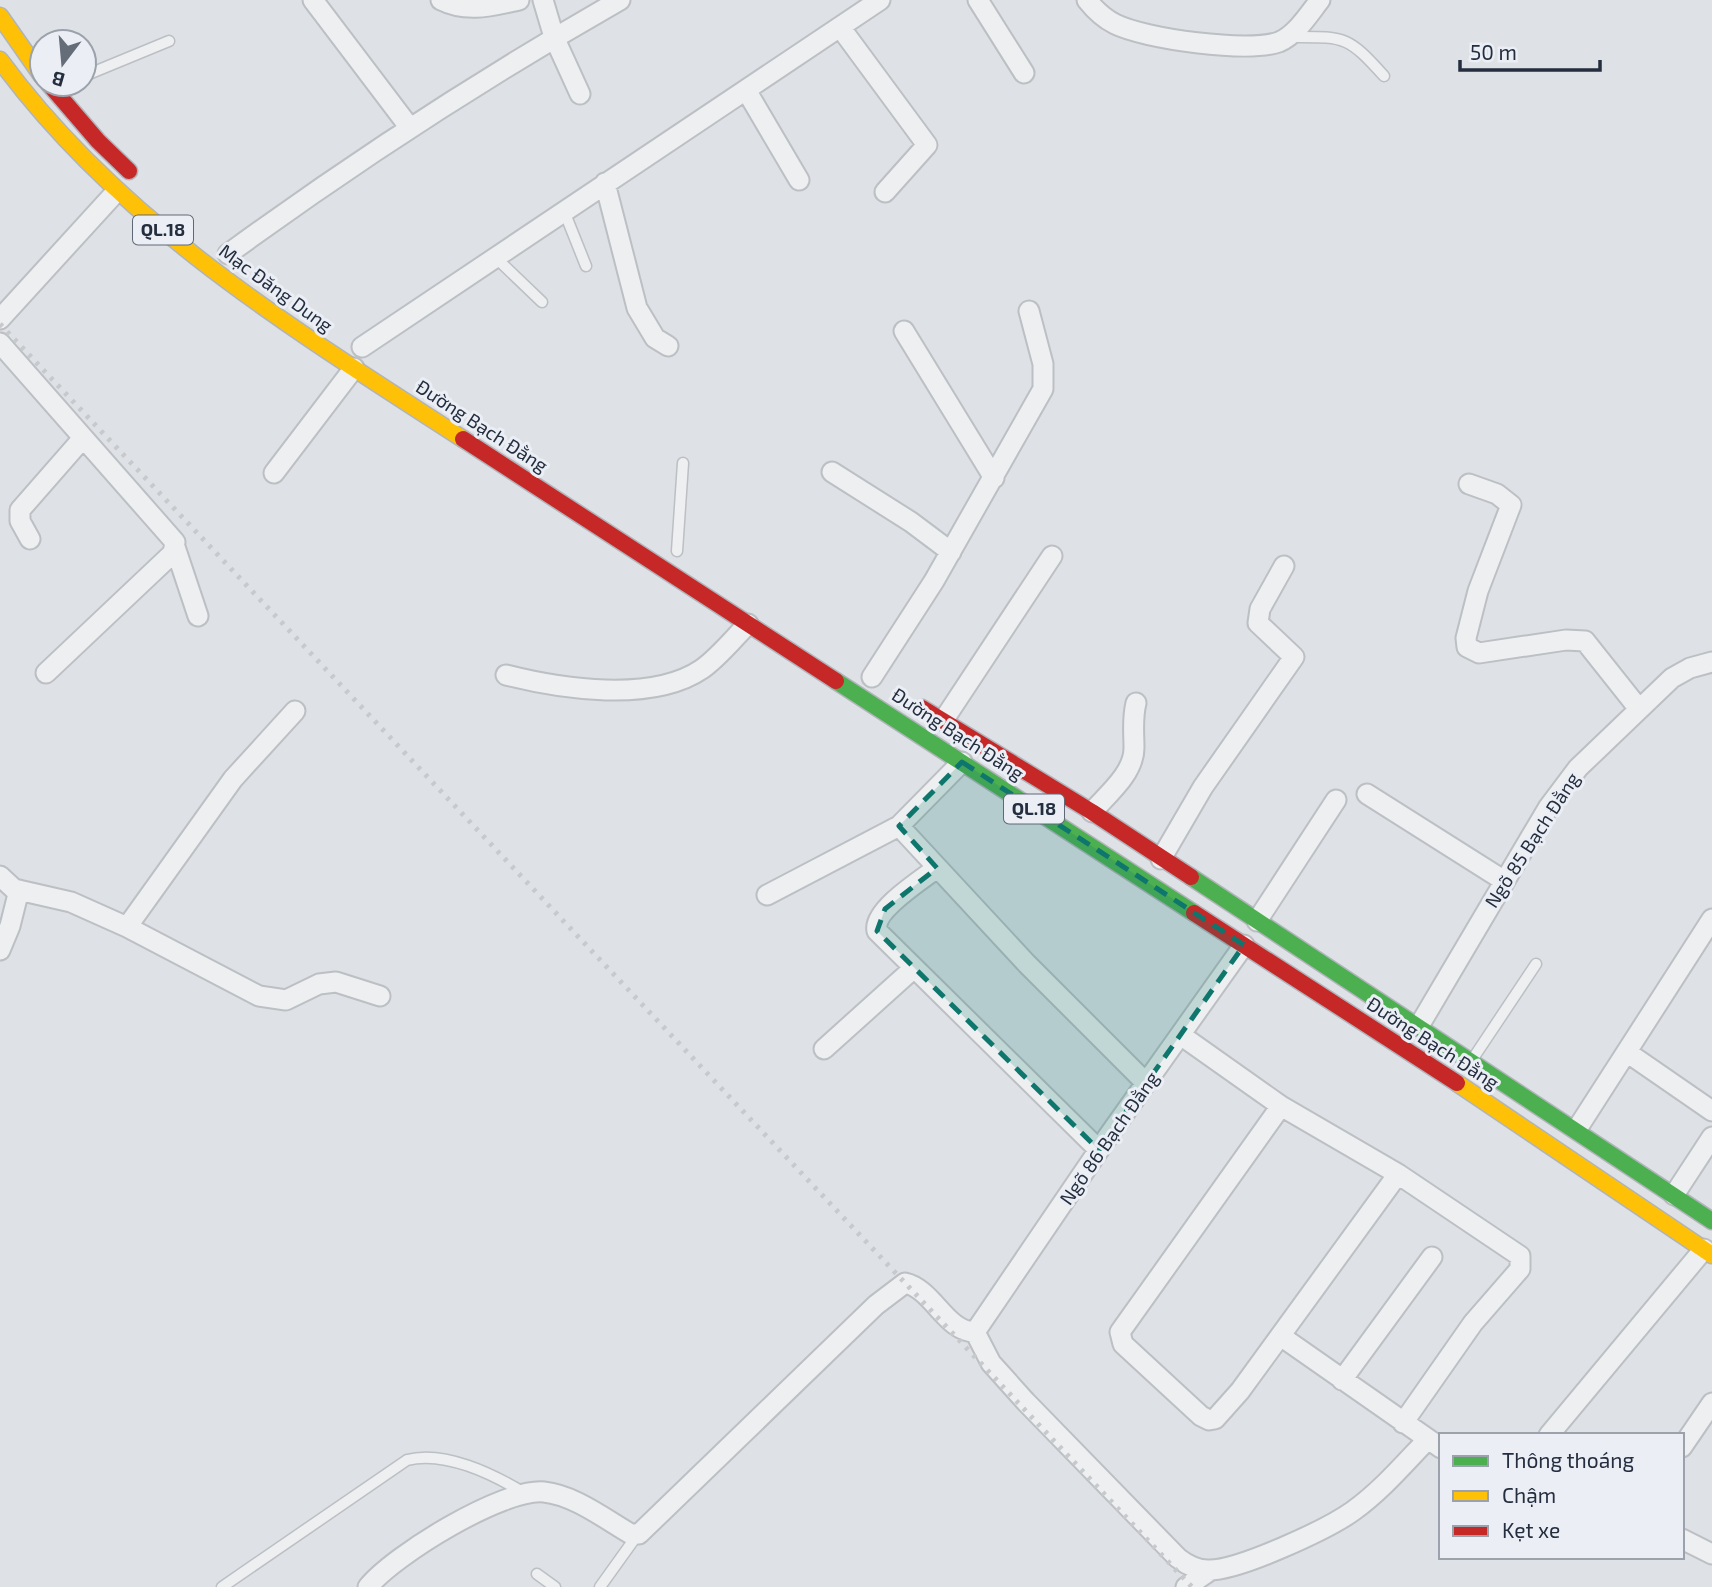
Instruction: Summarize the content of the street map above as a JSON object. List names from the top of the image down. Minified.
{"streets":{"highway":["QL.18","Mạc Đăng Dung","Đường Bạch Đằng"],"street":["Ngõ 85 Bạch Đằng","Ngõ 86 Bạch Đằng"]},"crossings":[["Mạc Đăng Dung","Đường Bạch Đằng"],["Đường Bạch Đằng","Ngõ 85 Bạch Đằng"],["Đường Bạch Đằng","Ngõ 86 Bạch Đằng"]],"legend":["Thông thoáng","Chậm","Kẹt xe"],"scale_bar":"50 m","north":"bottom"}
